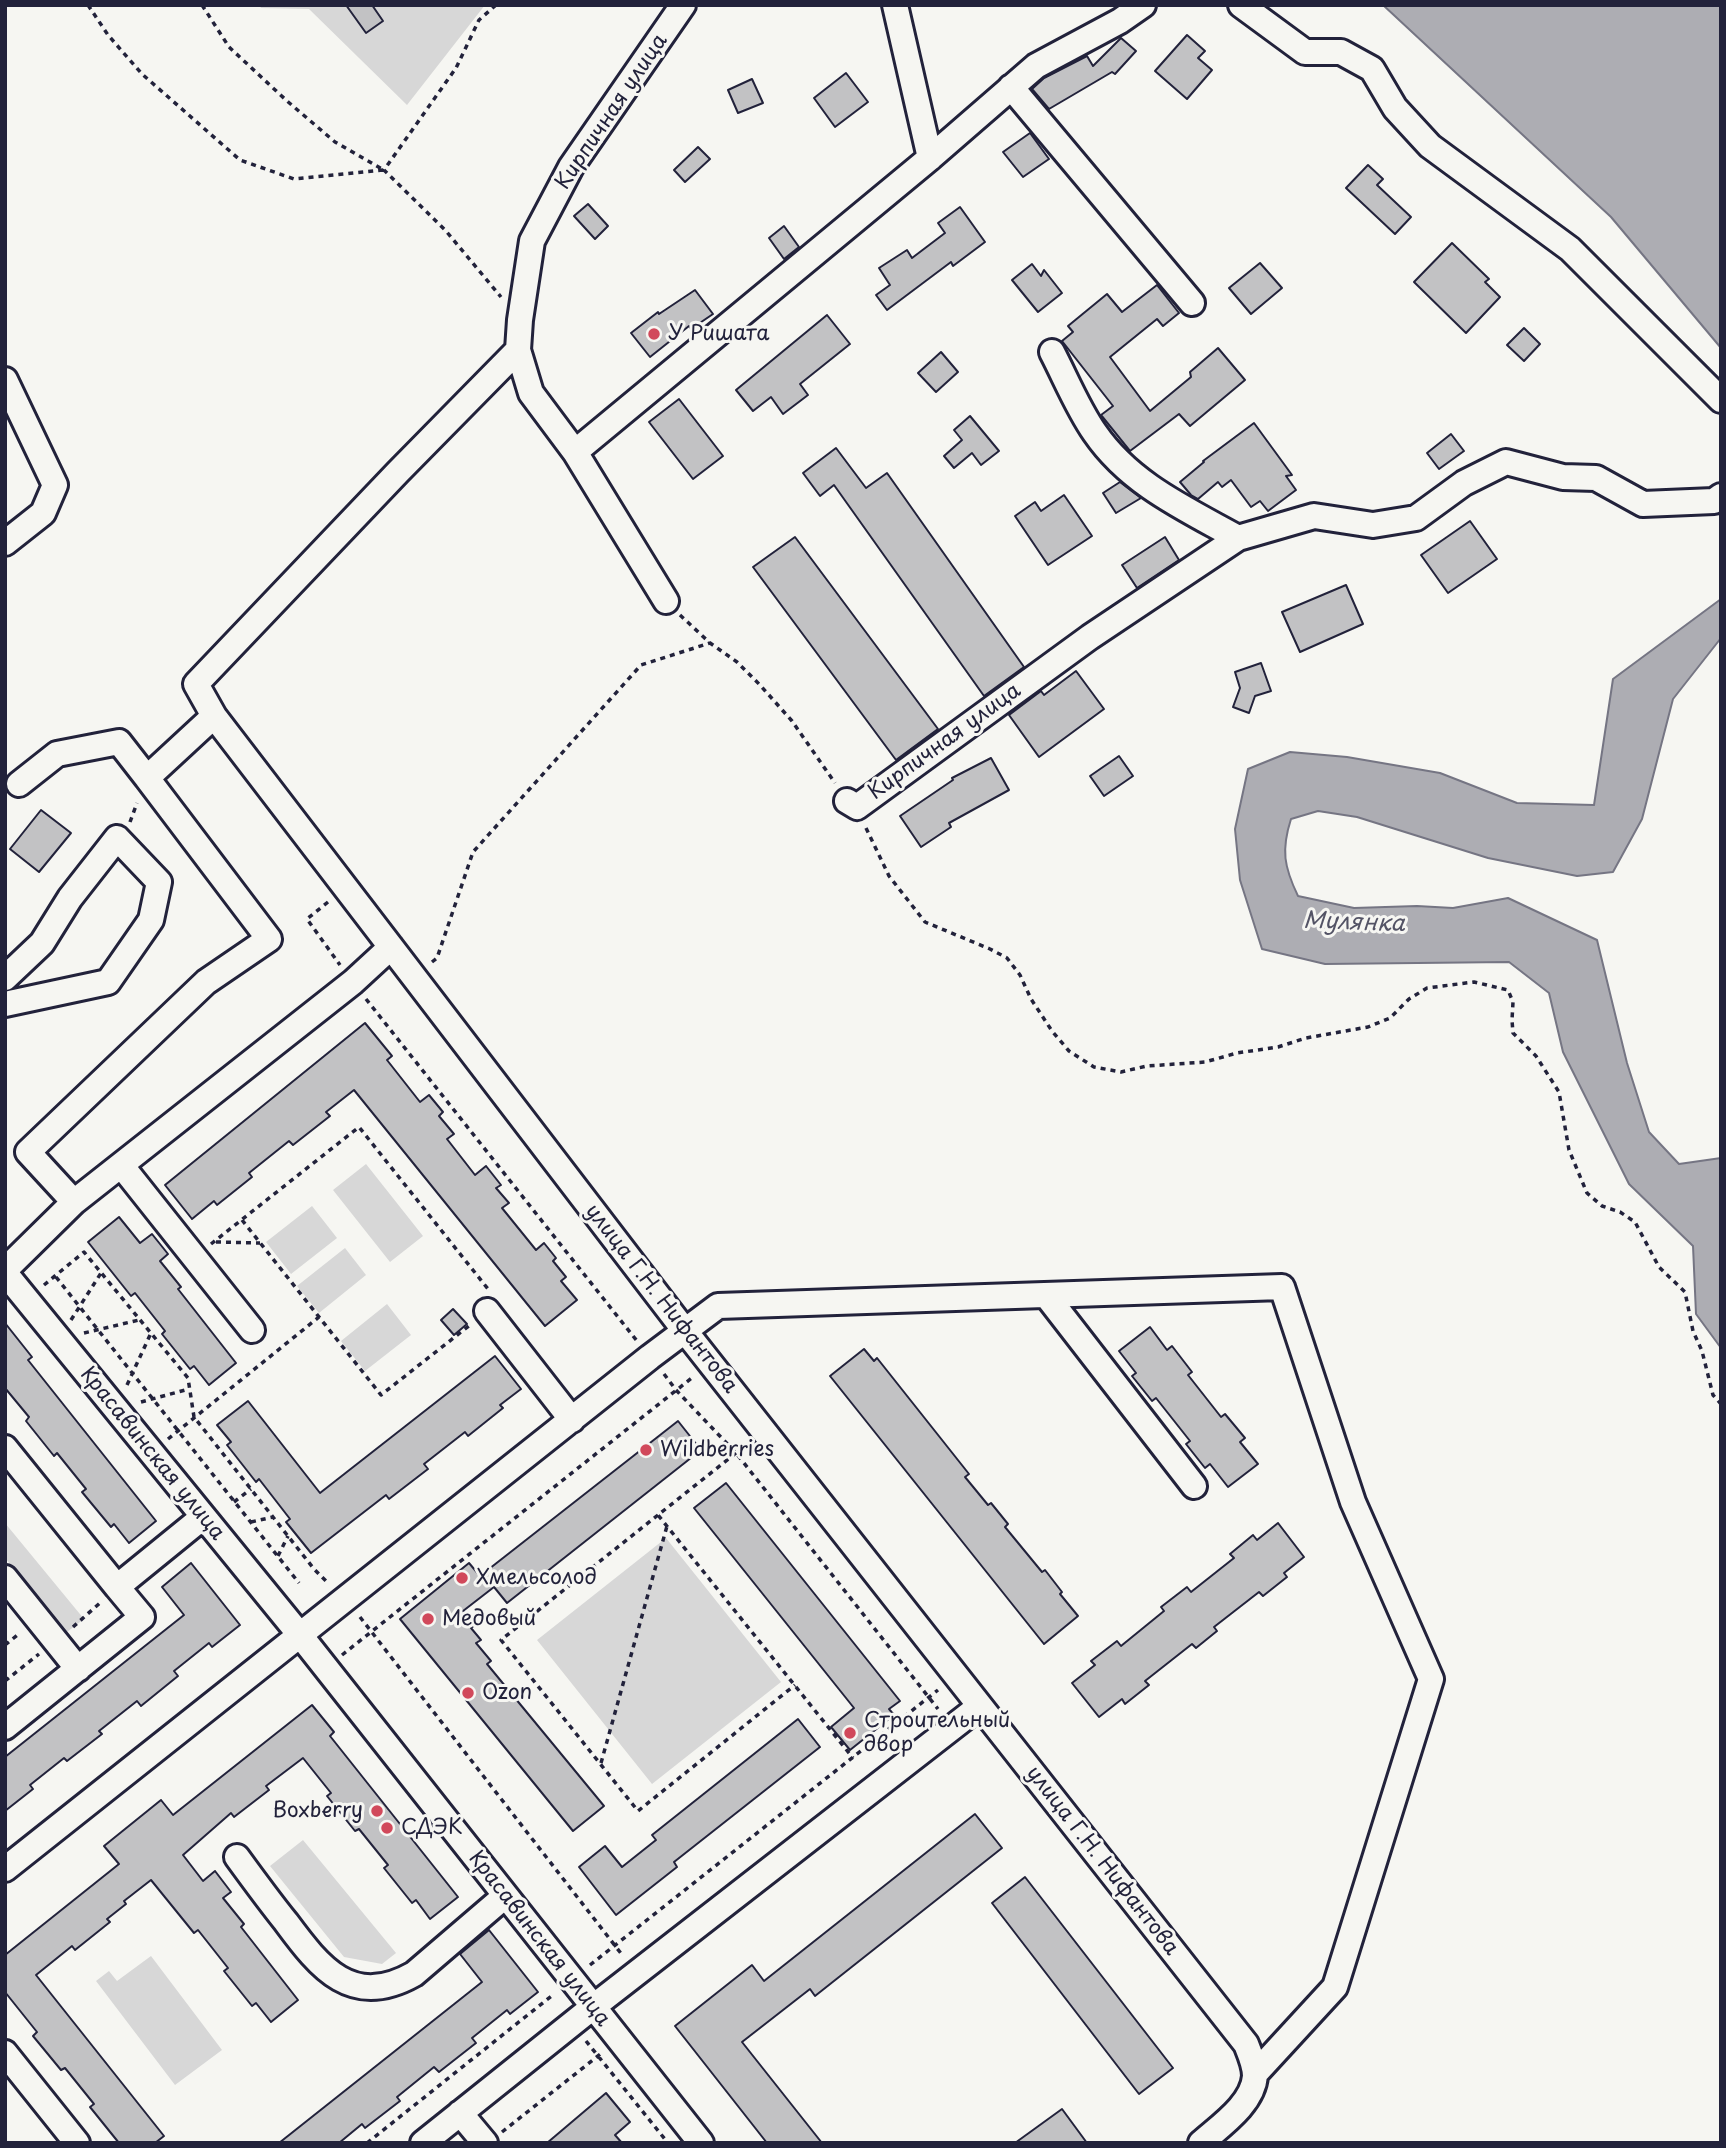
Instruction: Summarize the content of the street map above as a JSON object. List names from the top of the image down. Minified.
{"streets":{"street":["Кирпичная улица","улица Г.Н. Нифантова","Красавинская улица"]},"crossings":[["Кирпичная улица","улица Г.Н. Нифантова"]],"water":["Мулянка"],"places":["У Ришата","Wildberries","Хмельсолод","Медовый","Ozon","Строительный двор","Boxberry","СДЭК"]}
